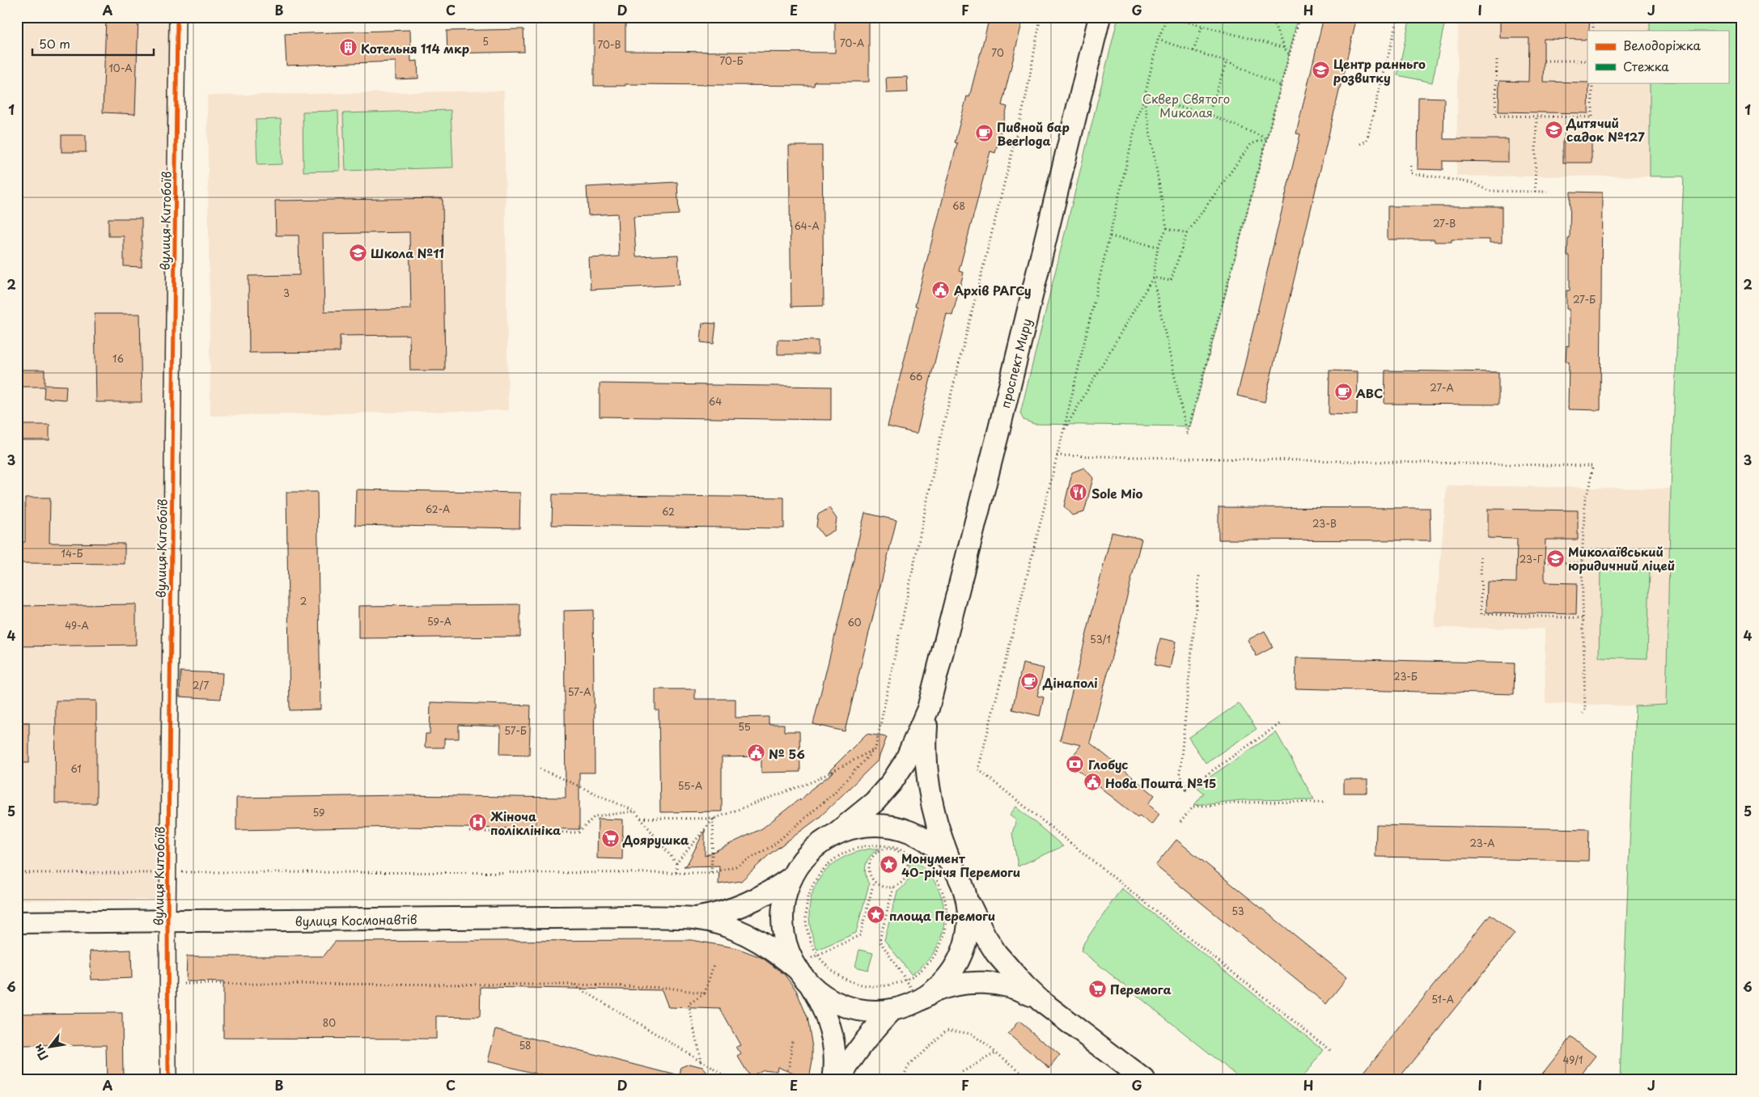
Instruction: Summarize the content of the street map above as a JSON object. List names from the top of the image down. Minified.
{"streets":{"main road":["проспект Миру","вулиця Космонавтів"],"street":["вулиця Китобоїв"]},"crossings":[["вулиця Китобоїв","вулиця Космонавтів"]],"parks":["Сквер Святого Миколая"],"places":{"building":["Котельня 114 мкр"],"school or university":["Центр ранньго розвитку","Дитячий садок №127","Школа №11","Миколаївський юридичний ліцей"],"cafe":["Пивной бар Beerloga","ABC","Дінаполі"],"public building":["Архів РАГСу","№ 56","Нова Пошта №15"],"restaurant":["Sole Mio"],"bank":["Глобус"],"hospital":["Жіноча поліклініка"],"supermarket":["Доярушка","Перемога"],"place":["Монумент 40-річчя Перемоги","площа Перемоги"]},"house_numbers":["5","70-А","70-В","70","70-Б","10-А","68","27-В","64-А","3","27-Б","16","66","27-А","64","62-А","62","23-В","14-Б","23-Г","2","59-А","60","49-А","53/1","23-Б","2/7","57-А","55","57-Б","61","55-А","59","23-А","53","51-А","80","58","49/1"],"legend":["Велодоріжка","Стежка"],"scale_bar":"50 m","north":"bottom left","grid":{"columns":["A","B","C","D","E","F","G","H","I","J"],"rows":["1","2","3","4","5","6"]}}
